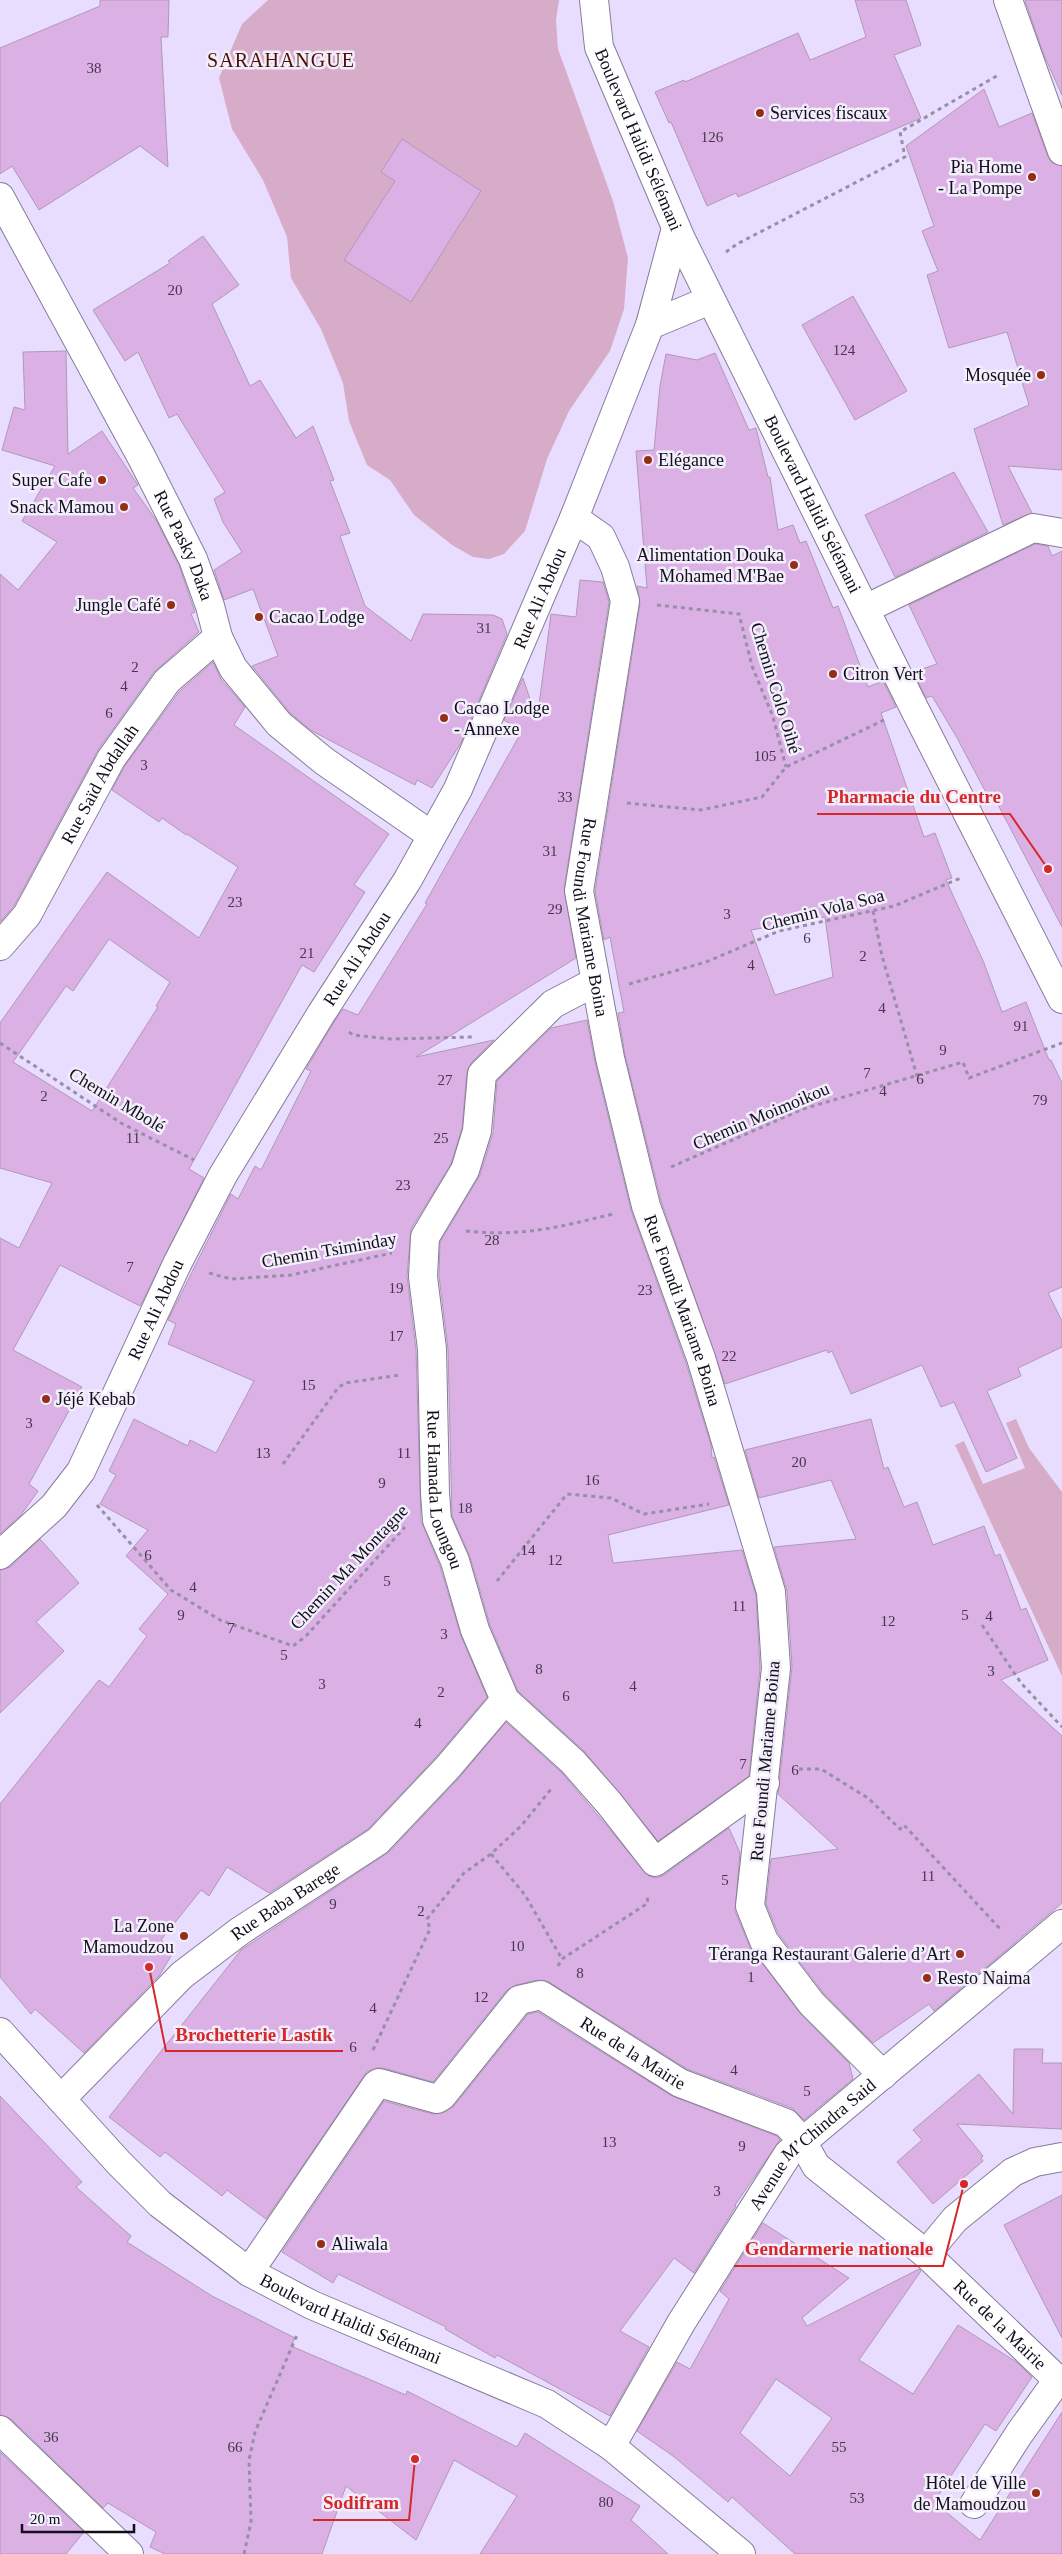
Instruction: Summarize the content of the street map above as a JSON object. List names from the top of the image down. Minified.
{"streets":{"street":["Boulevard Halidi Sélémani","Rue Pasky Daka","Rue Ali Abdou","Rue Saïd Abdallah","Rue Foundi Mariame Boina","Rue Hamada Loungou","Rue Baba Barege","Rue de la Mairie","Avenue M’Chindra Said"],"path":["Chemin Colo Oihé","Chemin Vola Soa","Chemin Mbolé","Chemin Moimoikou","Chemin Tsiminday","Chemin Ma Montagne"]},"crossings":[["Boulevard Halidi Sélémani","Rue Ali Abdou"],["Boulevard Halidi Sélémani","Chemin Vola Soa"],["Boulevard Halidi Sélémani","Rue Baba Barege"],["Boulevard Halidi Sélémani","Avenue M’Chindra Said"],["Rue Pasky Daka","Rue Ali Abdou"],["Rue Pasky Daka","Rue Saïd Abdallah"],["Rue Ali Abdou","Rue Foundi Mariame Boina"],["Rue Ali Abdou","Chemin Mbolé"],["Rue Ali Abdou","Chemin Tsiminday"],["Rue Ali Abdou","Chemin Ma Montagne"],["Chemin Colo Oihé","Rue Foundi Mariame Boina"],["Chemin Vola Soa","Rue Foundi Mariame Boina"],["Chemin Vola Soa","Rue Hamada Loungou"],["Rue Foundi Mariame Boina","Chemin Moimoikou"],["Rue Foundi Mariame Boina","Rue Hamada Loungou"],["Rue Foundi Mariame Boina","Avenue M’Chindra Said"],["Chemin Tsiminday","Rue Hamada Loungou"],["Rue Hamada Loungou","Chemin Ma Montagne"],["Rue Hamada Loungou","Rue Baba Barege"],["Rue de la Mairie","Avenue M’Chindra Said"]],"districts":["SARAHANGUE"],"places":["Services fiscaux","Pia Home - La Pompe","Mosquée","Elégance","Super Cafe","Snack Mamou","Alimentation Douka Mohamed M'Bae","Jungle Café","Cacao Lodge","Citron Vert","Cacao Lodge - Annexe","Pharmacie du Centre","Jéjé Kebab","La Zone Mamoudzou","Téranga Restaurant Galerie d’Art","Brochetterie Lastik","Resto Naima","Gendarmerie nationale","Aliwala","Sodifram","Hôtel de Ville de Mamoudzou"],"house_numbers":["38","126","20","124","31","2","4","6","105","3","33","31","23","29","3","6","21","2","4","4","91","9","7","6","27","4","2","79","11","25","23","28","7","19","23","17","22","15","3","13","11","20","16","9","18","14","6","12","5","4","11","9","5","4","12","7","3","5","8","3","3","4","2","6","4","7","6","11","5","9","2","10","8","1","12","4","6","4","5","13","9","3","36","66","55","53","80"],"scale_bar":"20 m"}
